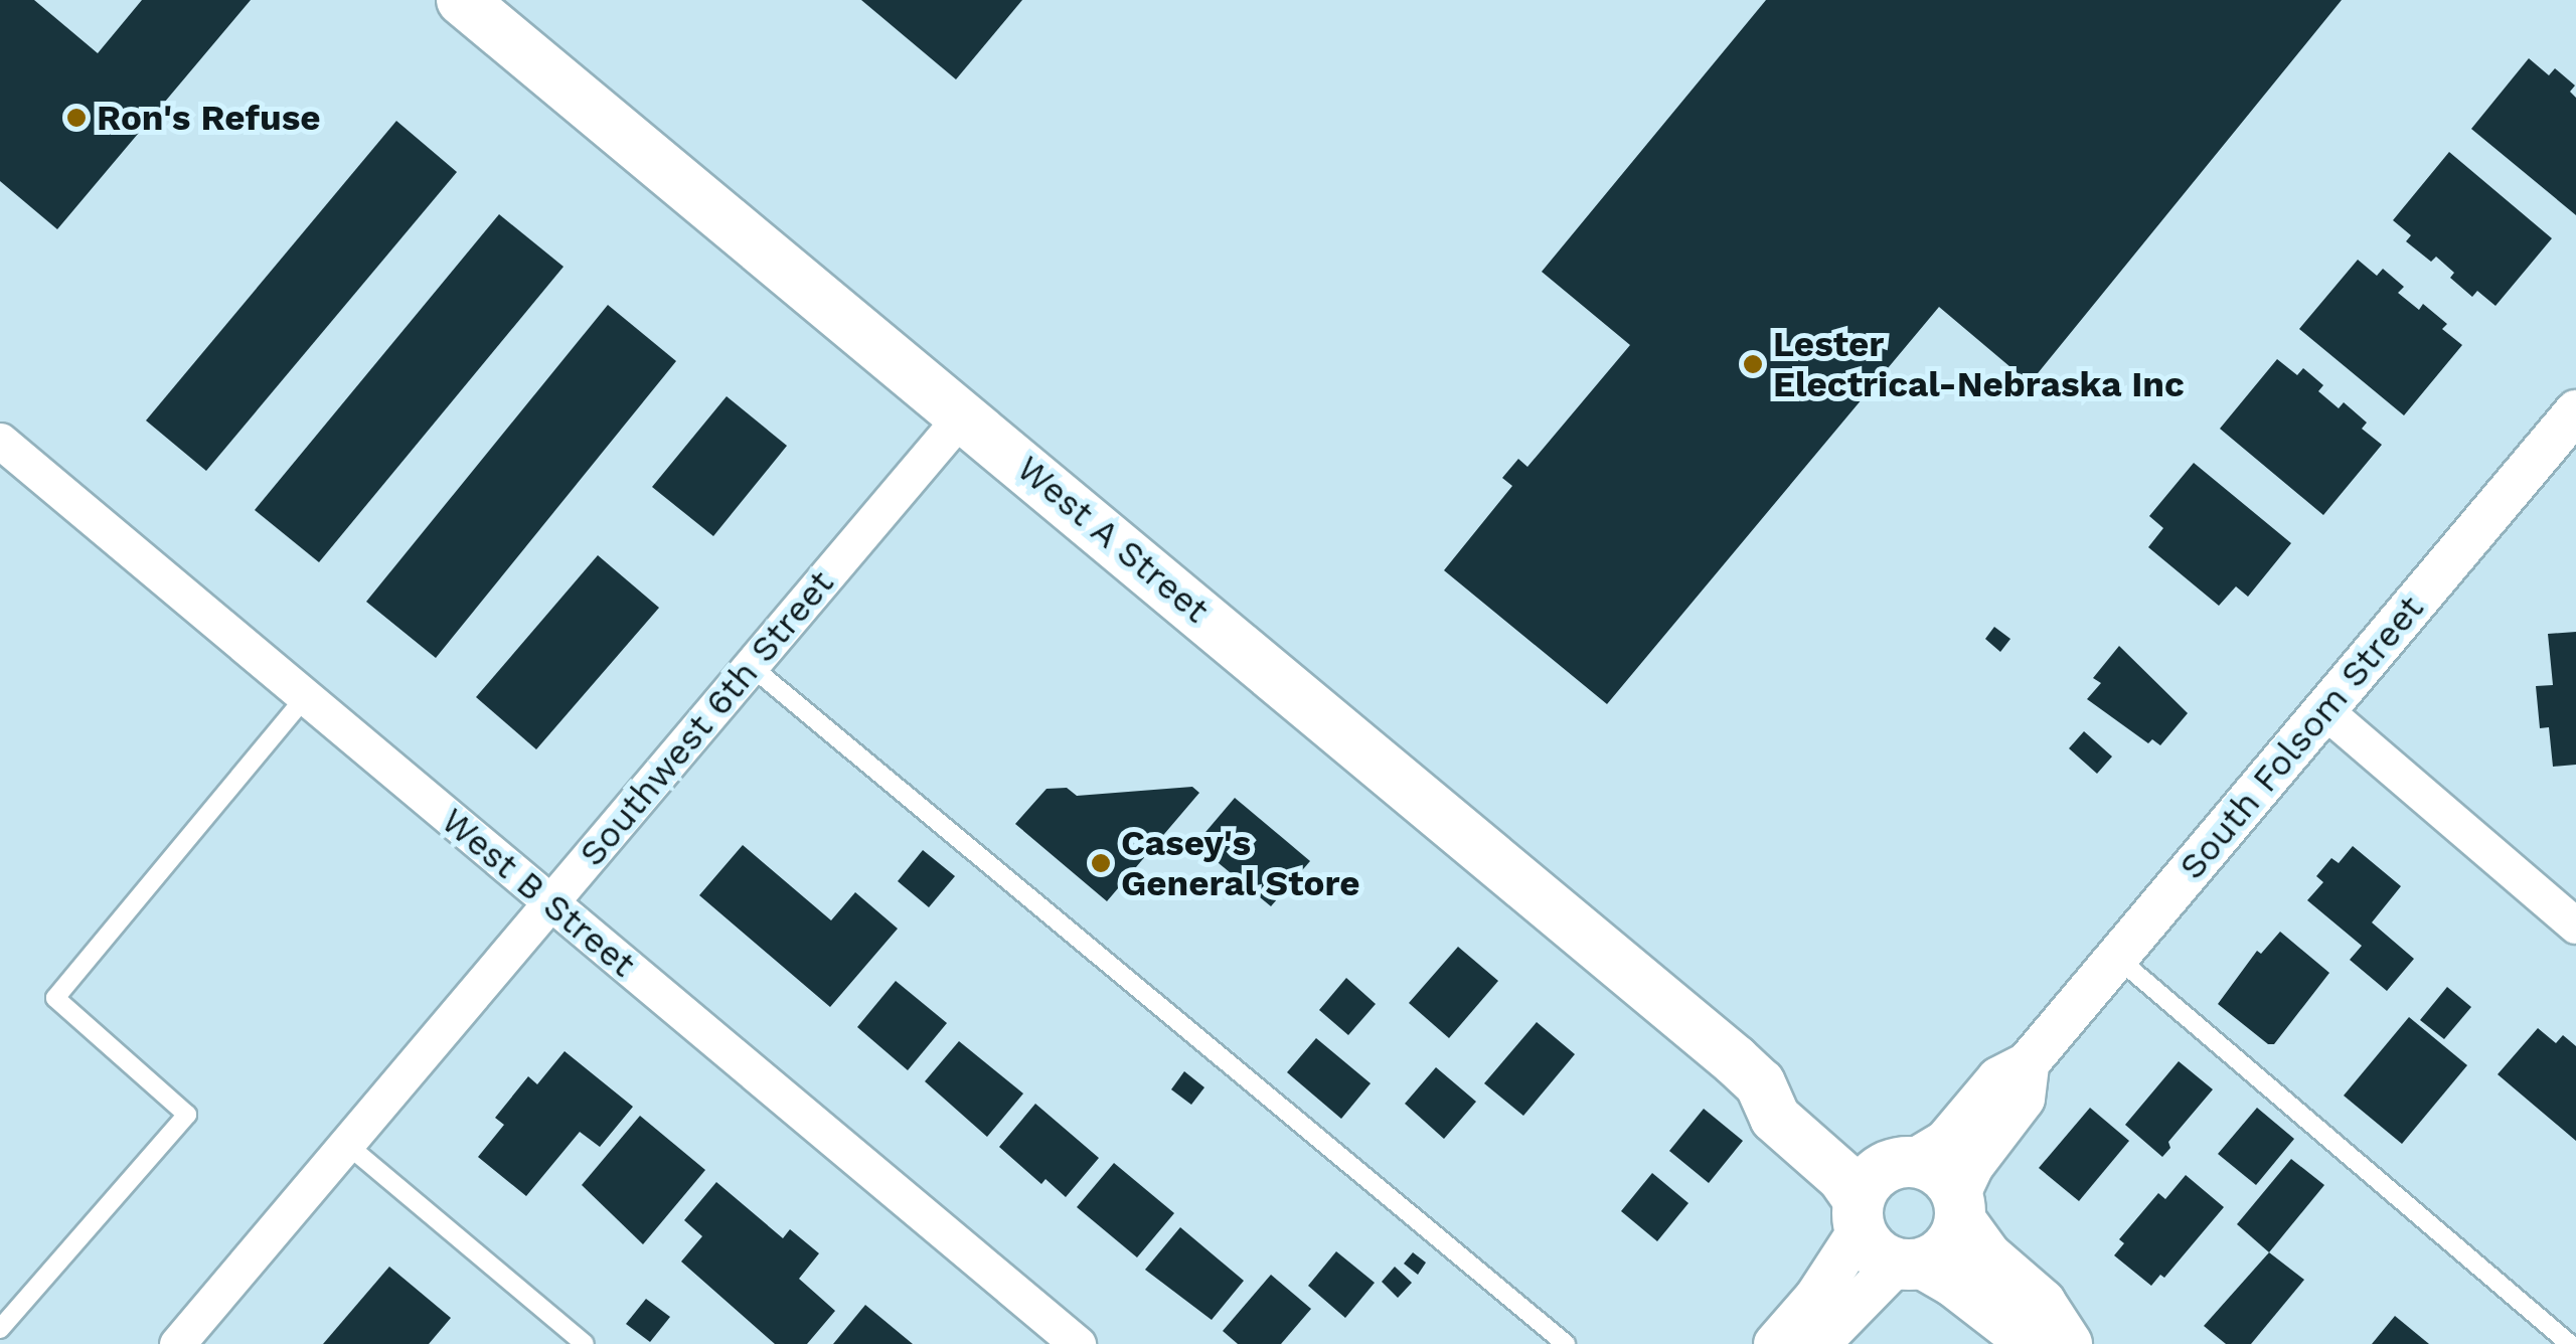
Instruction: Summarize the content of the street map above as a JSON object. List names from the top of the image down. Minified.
{"streets":{"main road":["West A Street"],"street":["Southwest 6th Street","South Folsom Street","West B Street"]},"crossings":[["West A Street","Southwest 6th Street"],["West A Street","South Folsom Street"],["Southwest 6th Street","West B Street"]],"places":["Ron's Refuse","Lester Electrical-Nebraska Inc","Casey's General Store"]}
